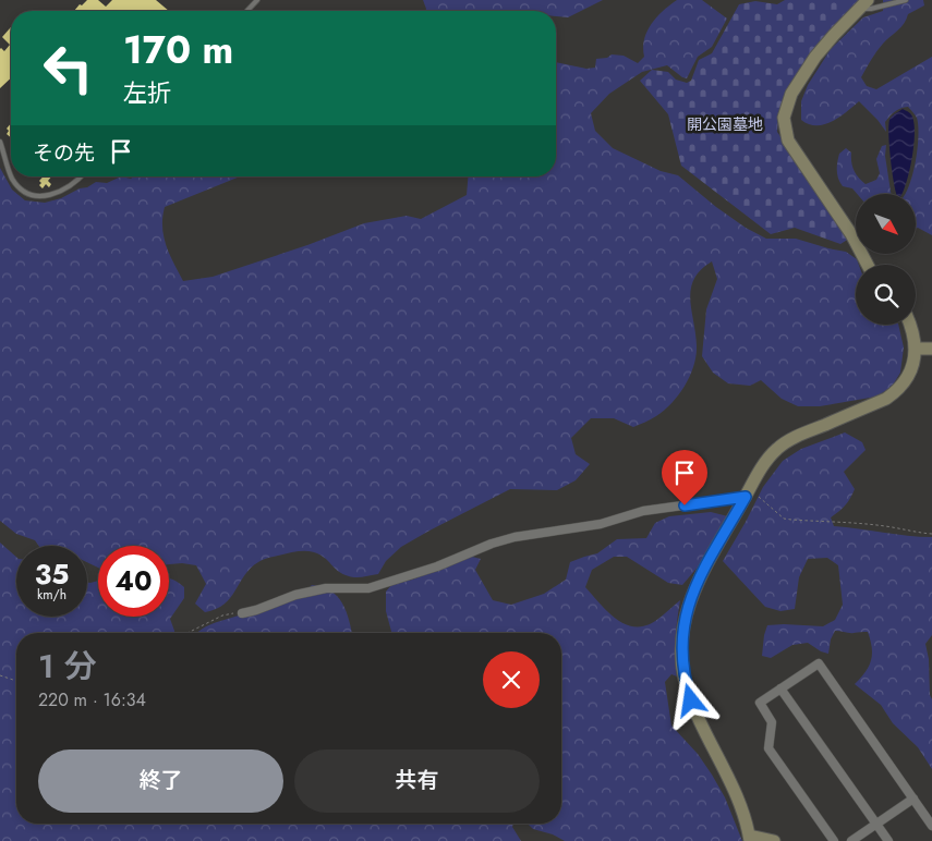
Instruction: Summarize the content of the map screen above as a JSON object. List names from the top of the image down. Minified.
{"parks":["開公園墓地"],"north":"bottom right","page":{"turn":["170 m","左折"],"then":"その先","speed":"35 km/h","limit":"40","heading":["1 分","220 m · 16:34"],"buttons":["終了","共有"]}}
